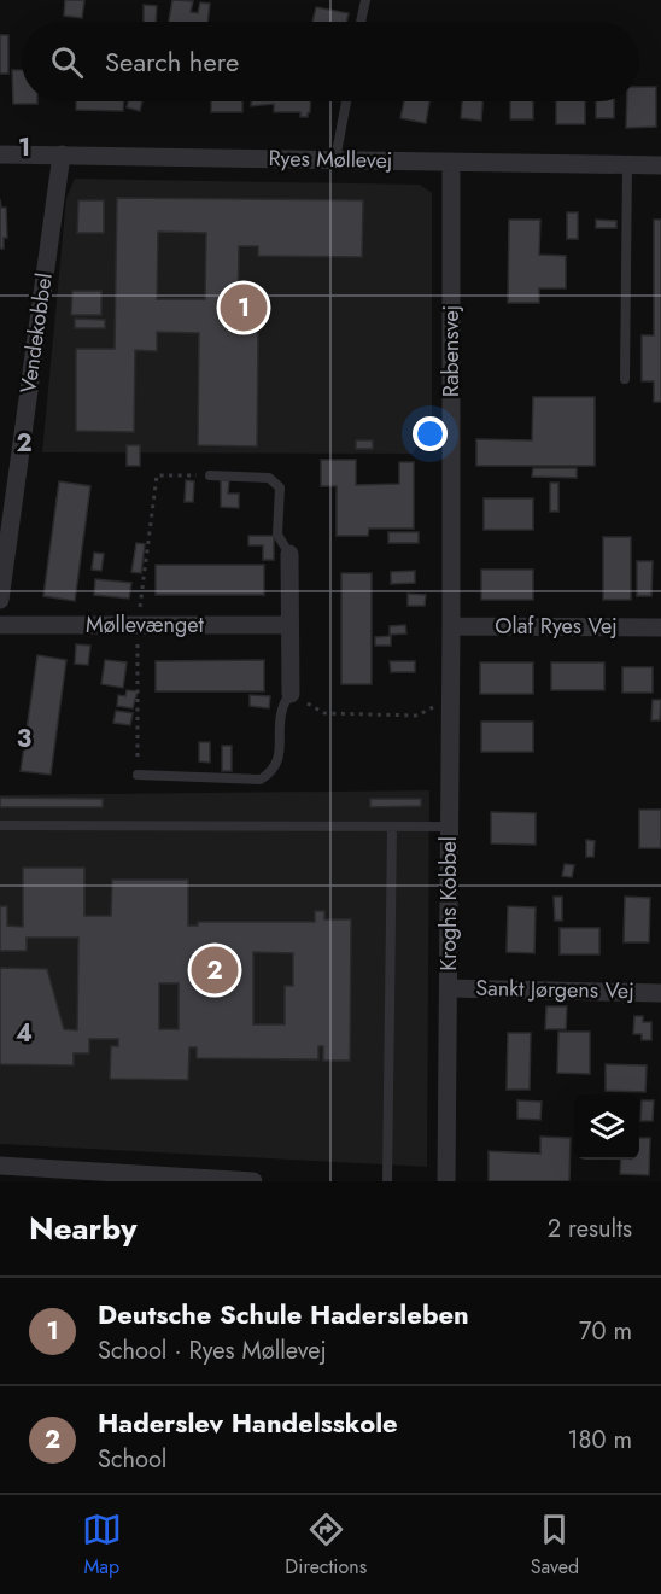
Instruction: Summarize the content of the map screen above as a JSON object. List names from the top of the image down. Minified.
{"streets":{"street":["Ryes Møllevej","Vendekobbel","Rabensvej","Møllevænget","Olaf Ryes Vej","Kroghs Kobbel","Sankt Jørgens Vej"]},"crossings":[["Ryes Møllevej","Vendekobbel"],["Ryes Møllevej","Rabensvej"],["Rabensvej","Olaf Ryes Vej"],["Rabensvej","Kroghs Kobbel"],["Olaf Ryes Vej","Kroghs Kobbel"],["Kroghs Kobbel","Sankt Jørgens Vej"]],"page":{"search":"Search here","pins":["1","2"],"heading":["Nearby","2 results"],"list":[{"mark":"1","name":"Deutsche Schule Hadersleben","note":"School · Ryes Møllevej","value":"70 m"},{"mark":"2","name":"Haderslev Handelsskole","note":"School","value":"180 m"}],"nav":["Map","Directions","Saved"]},"grid":{"rows":["1","2","3","4"]}}
